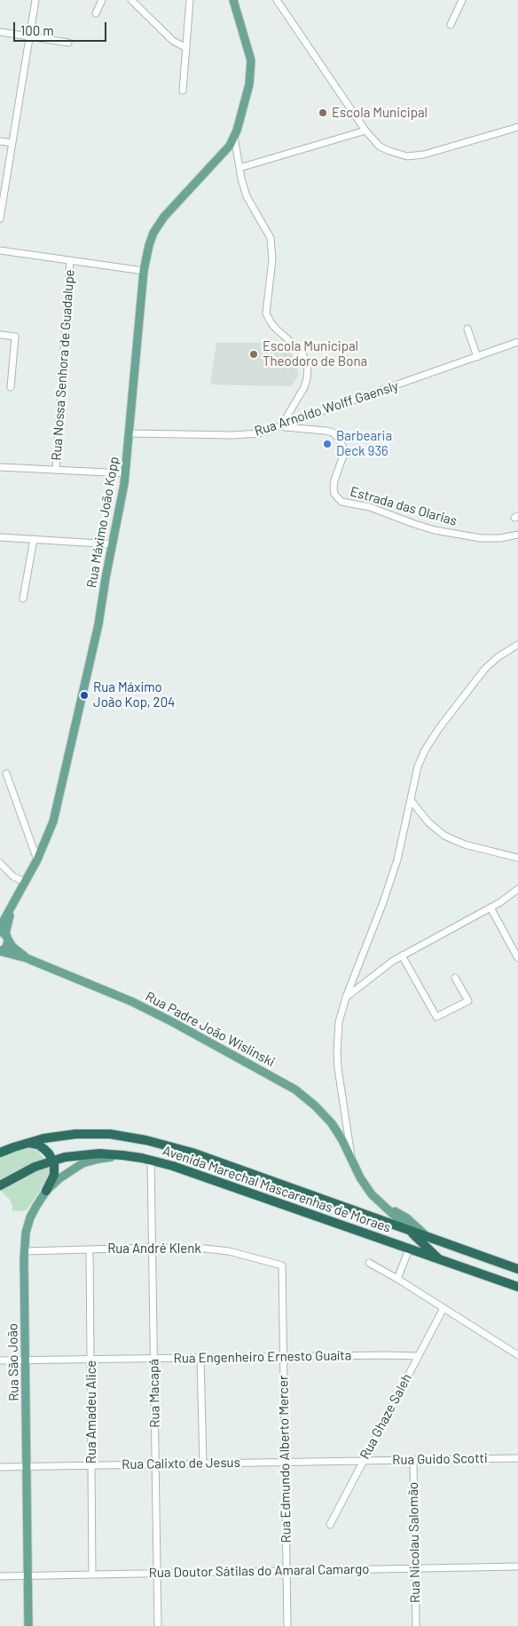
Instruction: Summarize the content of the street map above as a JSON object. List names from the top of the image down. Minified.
{"streets":{"highway":["Avenida Marechal Mascarenhas de Moraes"],"main road":["Rua Máximo João Kopp","Rua Padre João Wislinski","Rua São João"],"street":["Rua Nossa Senhora de Guadalupe","Rua Arnoldo Wolff Gaensly","Estrada das Olarias","Rua André Klenk","Rua Engenheiro Ernesto Guaíta","Rua Macapá","Rua Amadeu Alice","Rua Ghaze Saleh","Rua Edmundo Alberto Mercer","Rua Guido Scotti","Rua Calixto de Jesus","Rua Nicolau Salomão","Rua Doutor Sátilas do Amaral Camargo"]},"crossings":[["Rua Arnoldo Wolff Gaensly","Estrada das Olarias"],["Rua Arnoldo Wolff Gaensly","Rua Máximo João Kopp"],["Rua Máximo João Kopp","Rua Padre João Wislinski"],["Avenida Marechal Mascarenhas de Moraes","Rua São João"],["Avenida Marechal Mascarenhas de Moraes","Rua Macapá"],["Rua André Klenk","Rua São João"],["Rua André Klenk","Rua Macapá"],["Rua André Klenk","Rua Amadeu Alice"],["Rua André Klenk","Rua Edmundo Alberto Mercer"],["Rua Engenheiro Ernesto Guaíta","Rua São João"],["Rua Engenheiro Ernesto Guaíta","Rua Macapá"],["Rua Engenheiro Ernesto Guaíta","Rua Amadeu Alice"],["Rua Engenheiro Ernesto Guaíta","Rua Ghaze Saleh"],["Rua Engenheiro Ernesto Guaíta","Rua Edmundo Alberto Mercer"],["Rua São João","Rua Calixto de Jesus"],["Rua São João","Rua Doutor Sátilas do Amaral Camargo"],["Rua Macapá","Rua Calixto de Jesus"],["Rua Macapá","Rua Doutor Sátilas do Amaral Camargo"],["Rua Amadeu Alice","Rua Calixto de Jesus"],["Rua Amadeu Alice","Rua Doutor Sátilas do Amaral Camargo"],["Rua Ghaze Saleh","Rua Guido Scotti"],["Rua Ghaze Saleh","Rua Calixto de Jesus"],["Rua Edmundo Alberto Mercer","Rua Calixto de Jesus"],["Rua Edmundo Alberto Mercer","Rua Doutor Sátilas do Amaral Camargo"],["Rua Guido Scotti","Rua Calixto de Jesus"],["Rua Guido Scotti","Rua Nicolau Salomão"],["Rua Nicolau Salomão","Rua Doutor Sátilas do Amaral Camargo"]],"places":["Escola Municipal","Escola Municipal Theodoro de Bona","Barbearia Deck 936","Rua Máximo João Kop, 204"],"scale_bar":"100 m"}
